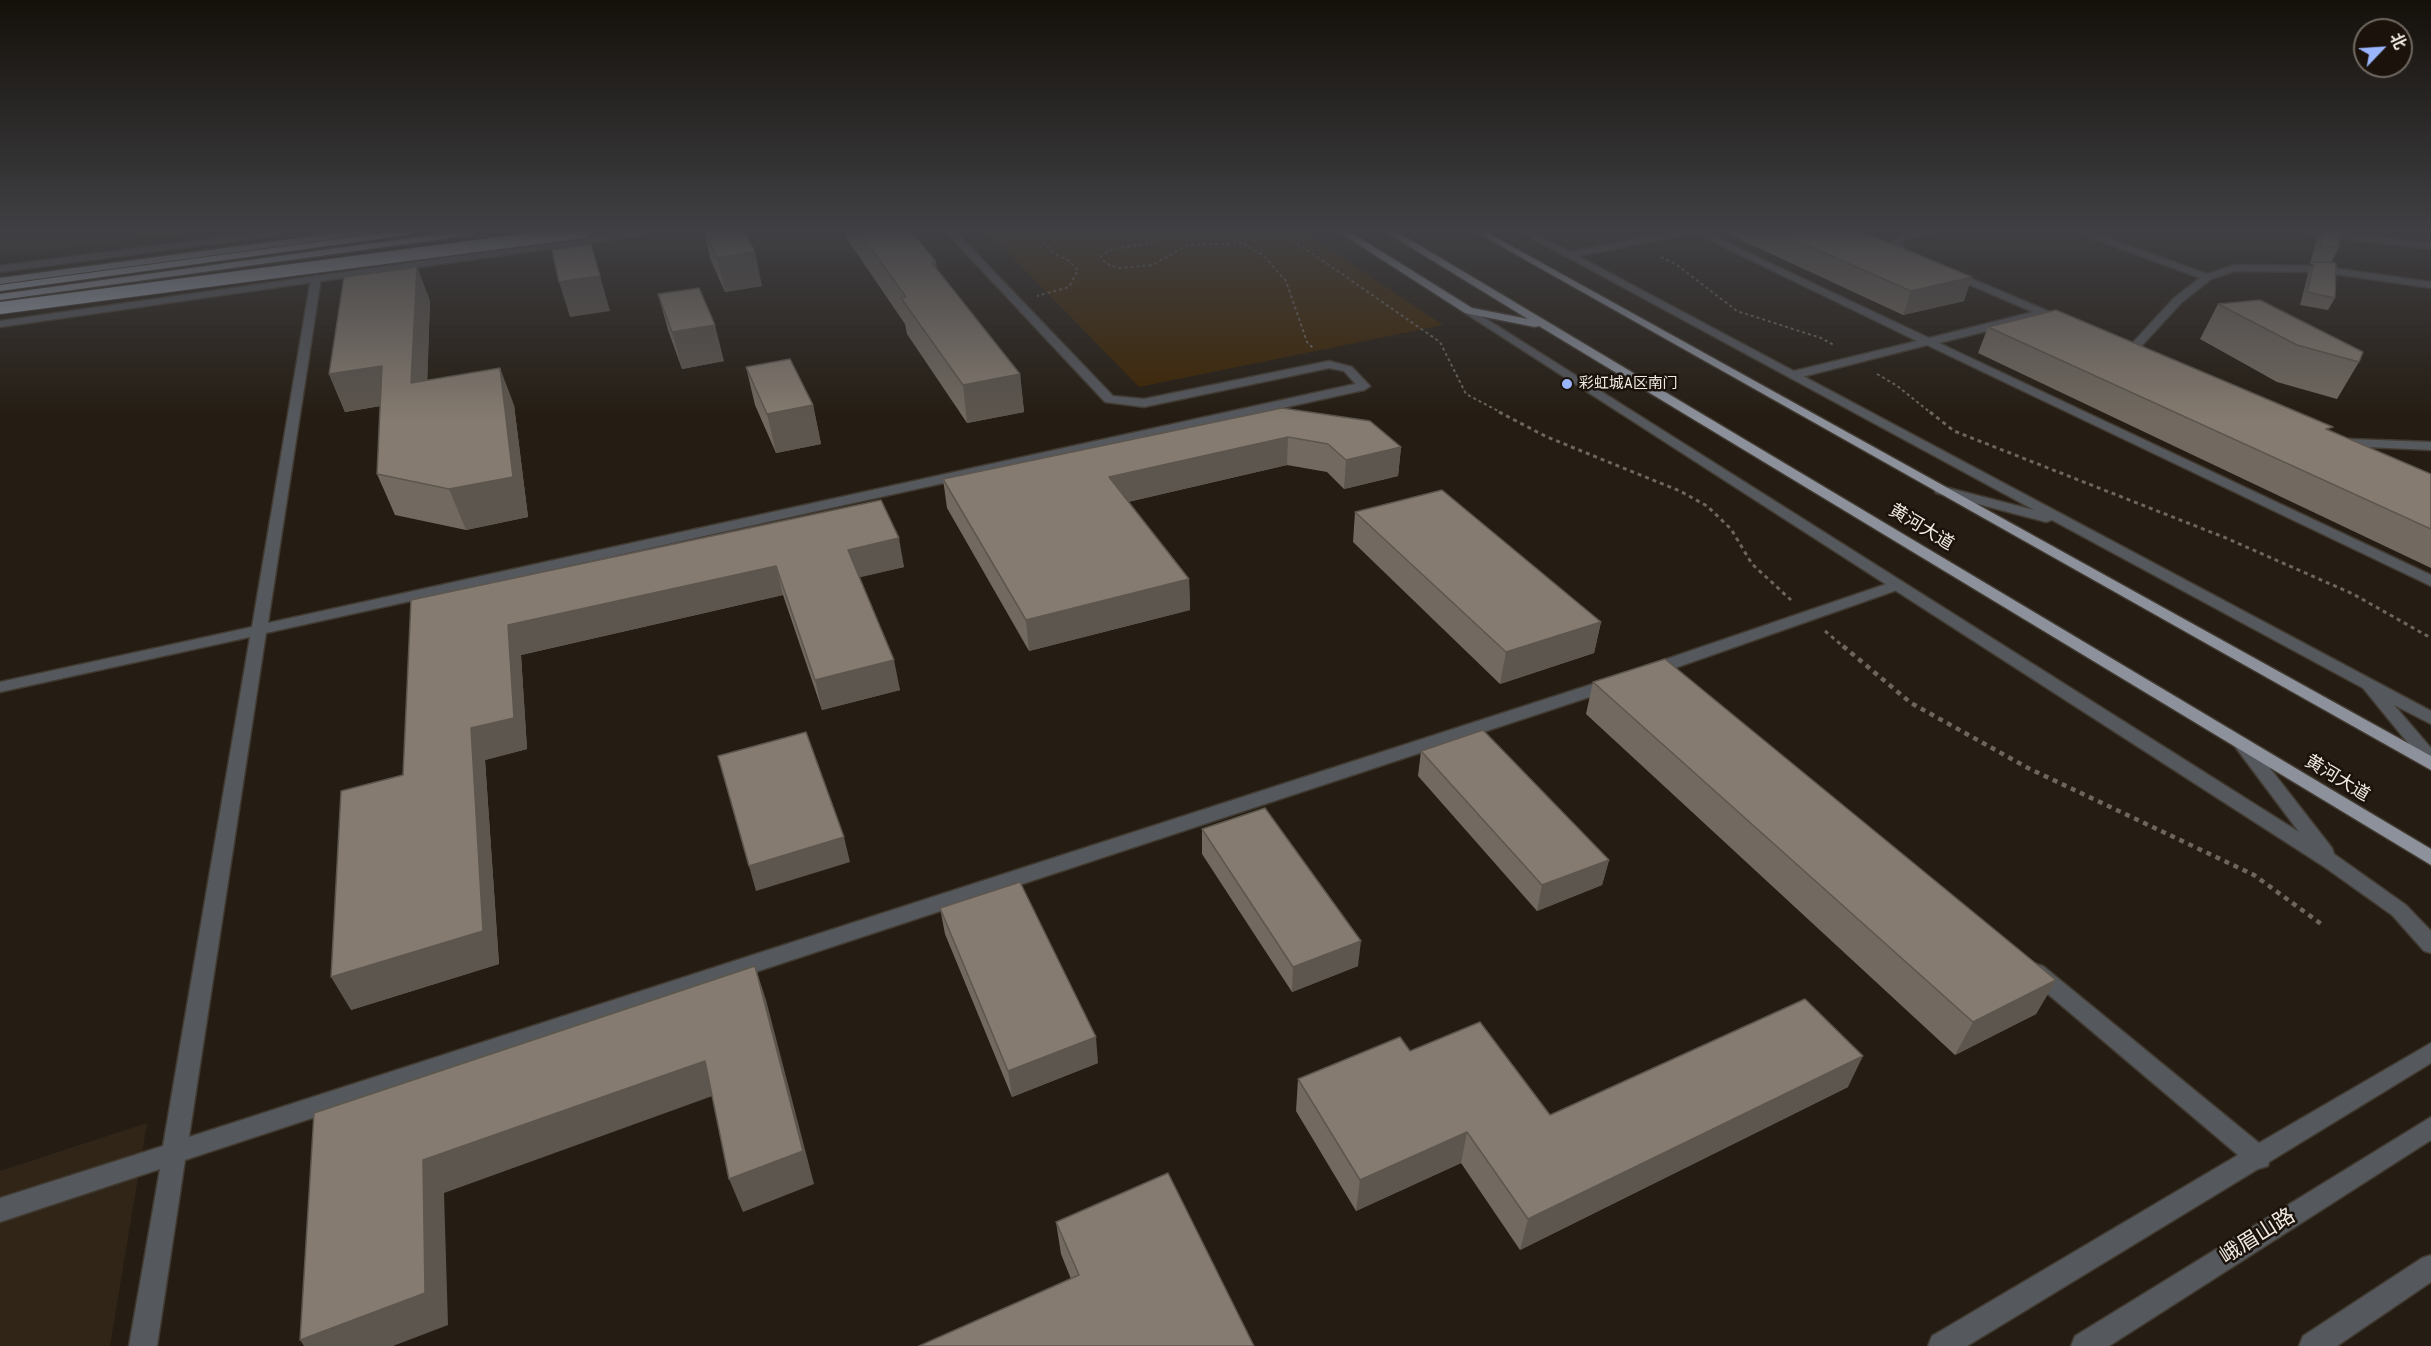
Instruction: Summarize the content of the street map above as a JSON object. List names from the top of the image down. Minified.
{"streets":{"main road":["黄河大道"],"street":["峨眉山路"]},"places":["彩虹城A区南门"],"north":"top right"}
